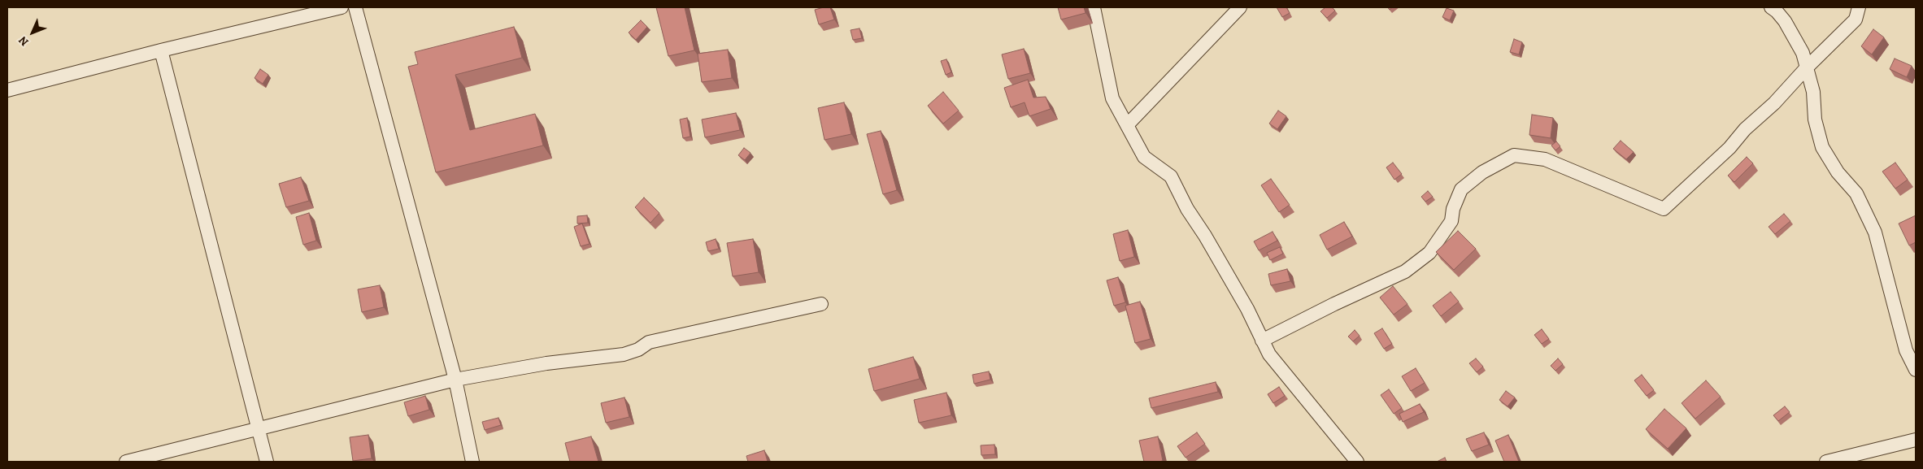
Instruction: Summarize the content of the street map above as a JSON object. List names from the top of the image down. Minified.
{"north":"bottom left"}
